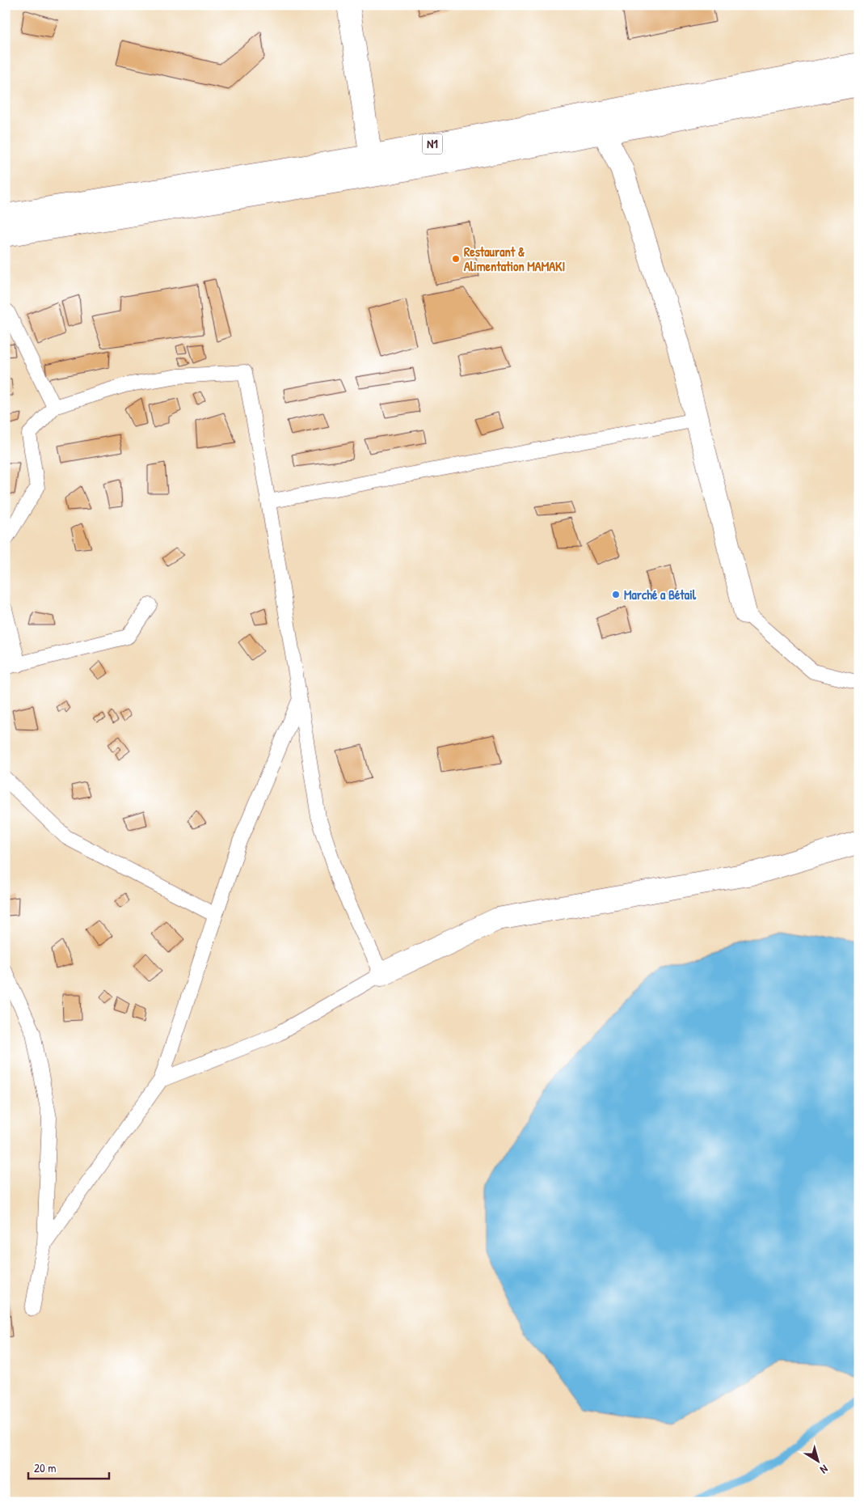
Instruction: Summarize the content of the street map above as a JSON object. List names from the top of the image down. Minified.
{"streets":{"main road":["N1"]},"places":["Restaurant & Alimentation MAMAKI","Marché a Bétail"],"scale_bar":"20 m","north":"bottom right"}
